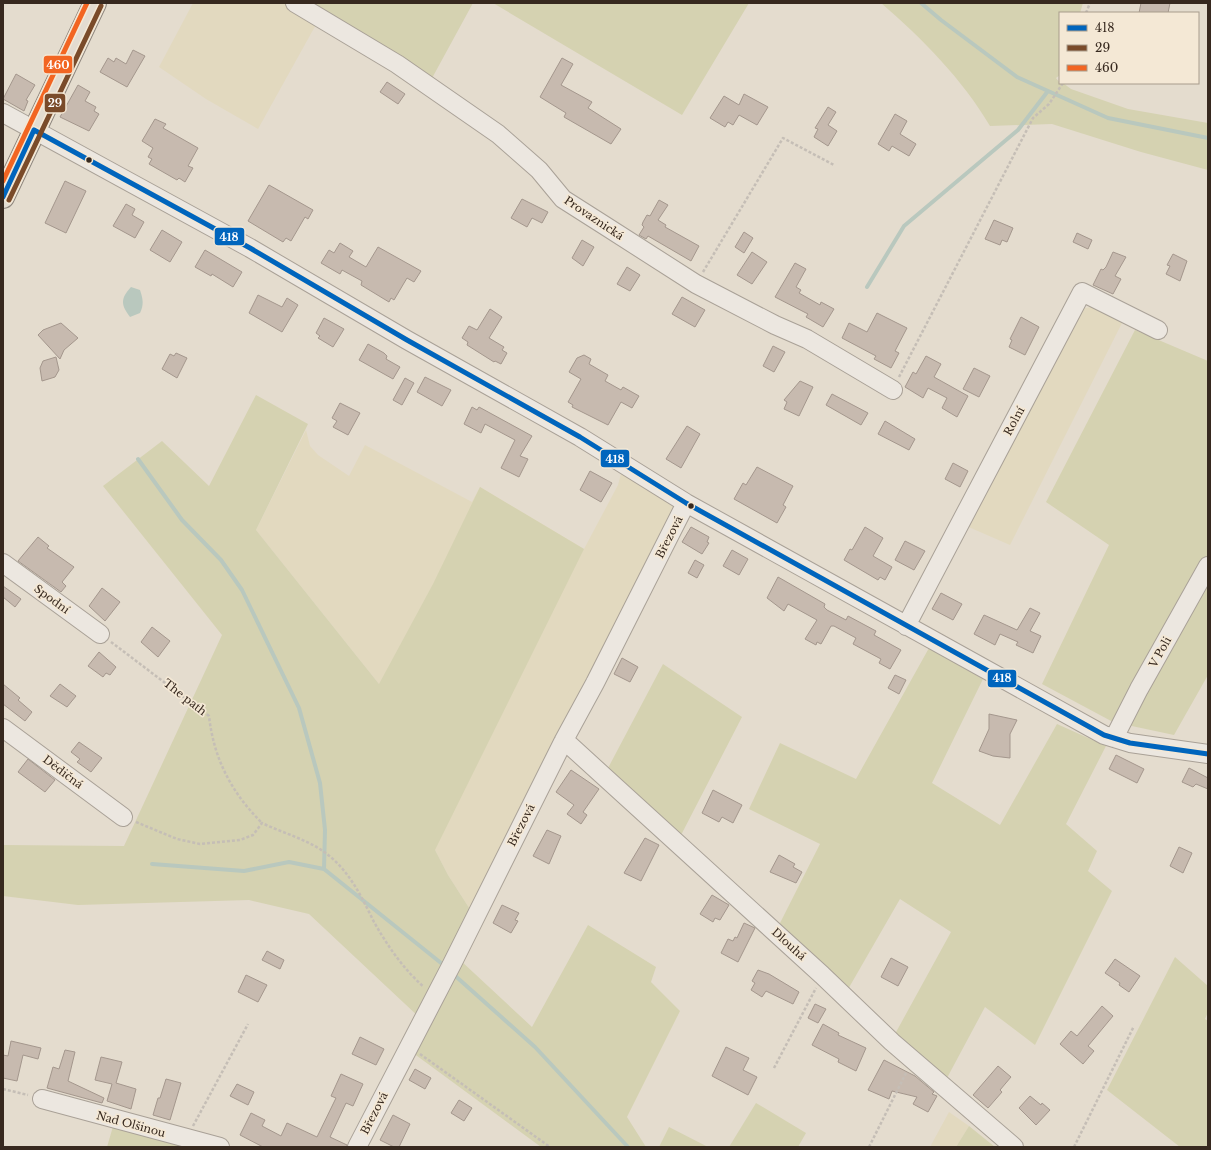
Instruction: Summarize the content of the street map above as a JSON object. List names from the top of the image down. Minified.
{"streets":{"street":["Provaznická","Rolní","Březová","Spodní","V Poli","Dědičná","Dlouhá","Nad Olšinou"],"path":["The path"]},"crossings":[["Březová","Dlouhá"],["Spodní","The path"]],"lines":["transit line 460","transit line 29","transit line 418"],"legend":["418","29","460"]}
